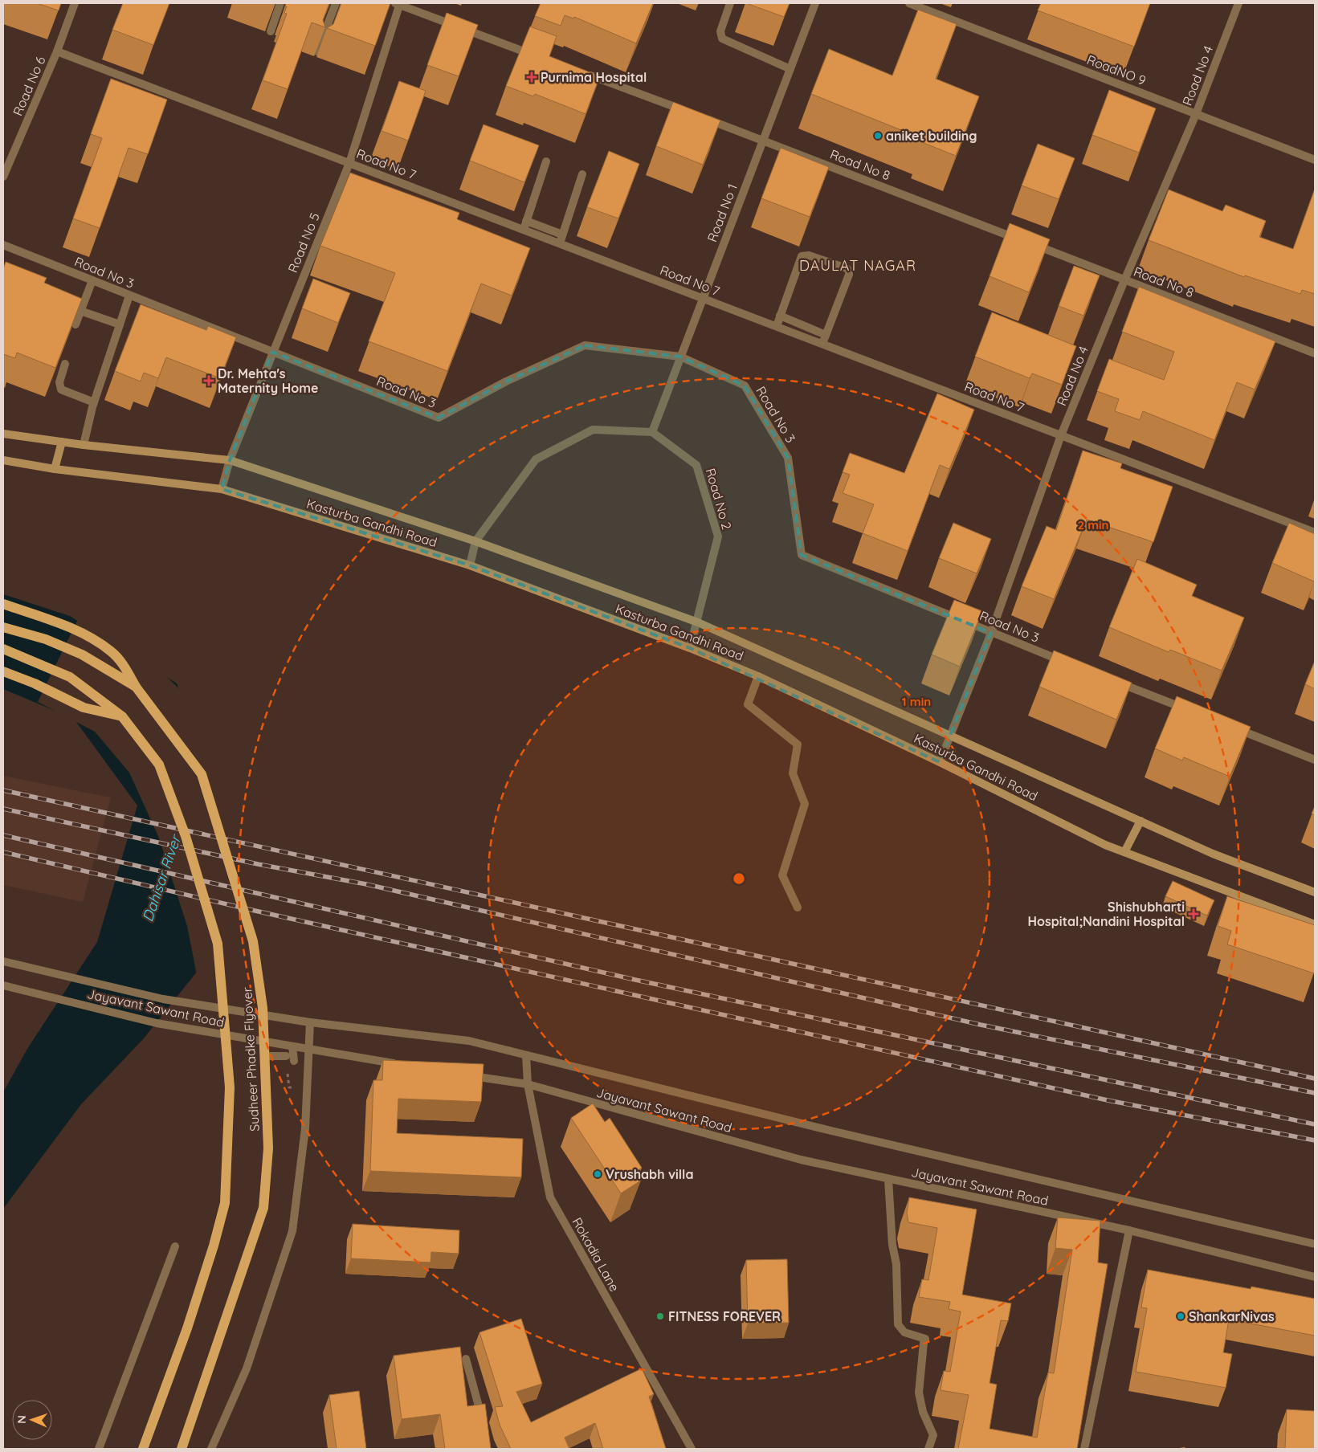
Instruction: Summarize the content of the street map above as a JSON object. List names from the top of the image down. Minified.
{"streets":{"main road":["Kasturba Gandhi Road","Sudheer Phadke Flyover"],"street":["RoadNO 9","Road No 4","Road No 6","Road No 7","Road No 8","Road No 1","Road No 5","Road No 3","Road No 2","Jayavant Sawant Road","Rokadia Lane"]},"crossings":[["RoadNO 9","Road No 4"],["Road No 4","Road No 7"],["Road No 4","Road No 8"],["Road No 4","Road No 3"],["Road No 4","Kasturba Gandhi Road"],["Road No 6","Road No 7"],["Road No 7","Road No 1"],["Road No 7","Road No 5"],["Road No 8","Road No 1"],["Road No 1","Road No 3"],["Road No 1","Road No 2"],["Road No 5","Road No 3"],["Road No 5","Kasturba Gandhi Road"],["Road No 2","Kasturba Gandhi Road"],["Jayavant Sawant Road","Rokadia Lane"]],"districts":["DAULAT NAGAR"],"water":["Dahisar River"],"places":{"health":["Purnima Hospital","Dr. Mehta's Maternity Home","Shishubharti Hospital;Nandini Hospital"],"other":["aniket building","Vrushabh villa","FITNESS FOREVER","ShankarNivas"]},"north":"left","rings":["2 min","1 min"]}
